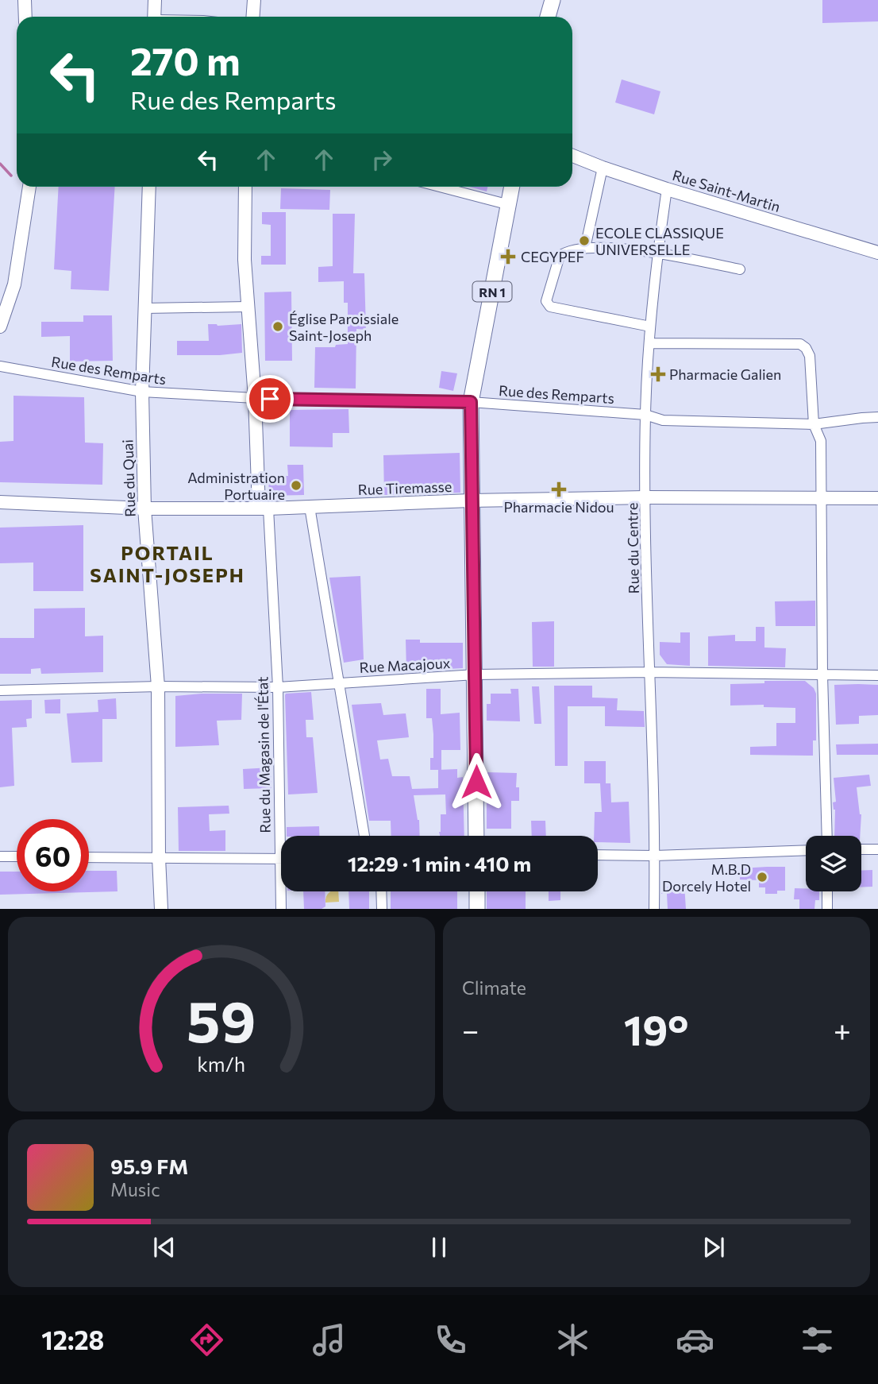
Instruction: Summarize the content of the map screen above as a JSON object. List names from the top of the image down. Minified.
{"streets":{"main road":["RN 1"],"street":["Rue Saint-Martin","Rue des Remparts","Rue du Quai","Rue Tiremasse","Rue du Centre","Rue Macajoux","Rue du Magasin de l'État"]},"crossings":[["Rue Saint-Martin","Rue du Centre"],["RN 1","Rue des Remparts"],["RN 1","Rue Tiremasse"],["RN 1","Rue Macajoux"],["Rue des Remparts","Rue du Quai"],["Rue des Remparts","Rue du Centre"],["Rue du Quai","Rue Tiremasse"],["Rue du Quai","Rue Macajoux"],["Rue Tiremasse","Rue du Centre"],["Rue Tiremasse","Rue du Magasin de l'État"],["Rue du Centre","Rue Macajoux"],["Rue Macajoux","Rue du Magasin de l'État"]],"districts":["PORTAIL SAINT-JOSEPH"],"places":{"other":["ECOLE CLASSIQUE UNIVERSELLE","Église Paroissiale Saint-Joseph","Administration Portuaire","M.B.D Dorcely Hotel"],"health":["CEGYPEF","Pharmacie Galien","Pharmacie Nidou"]},"page":{"turn":["270 m","Rue des Remparts"],"limit":"60","trip":"12:29 · 1 min · 410 m","tile":"Climate","heat":["−","19°","+"],"song":["95.9 FM","Music"],"tabs":"12:28","gauge":["59","km/h"]}}
